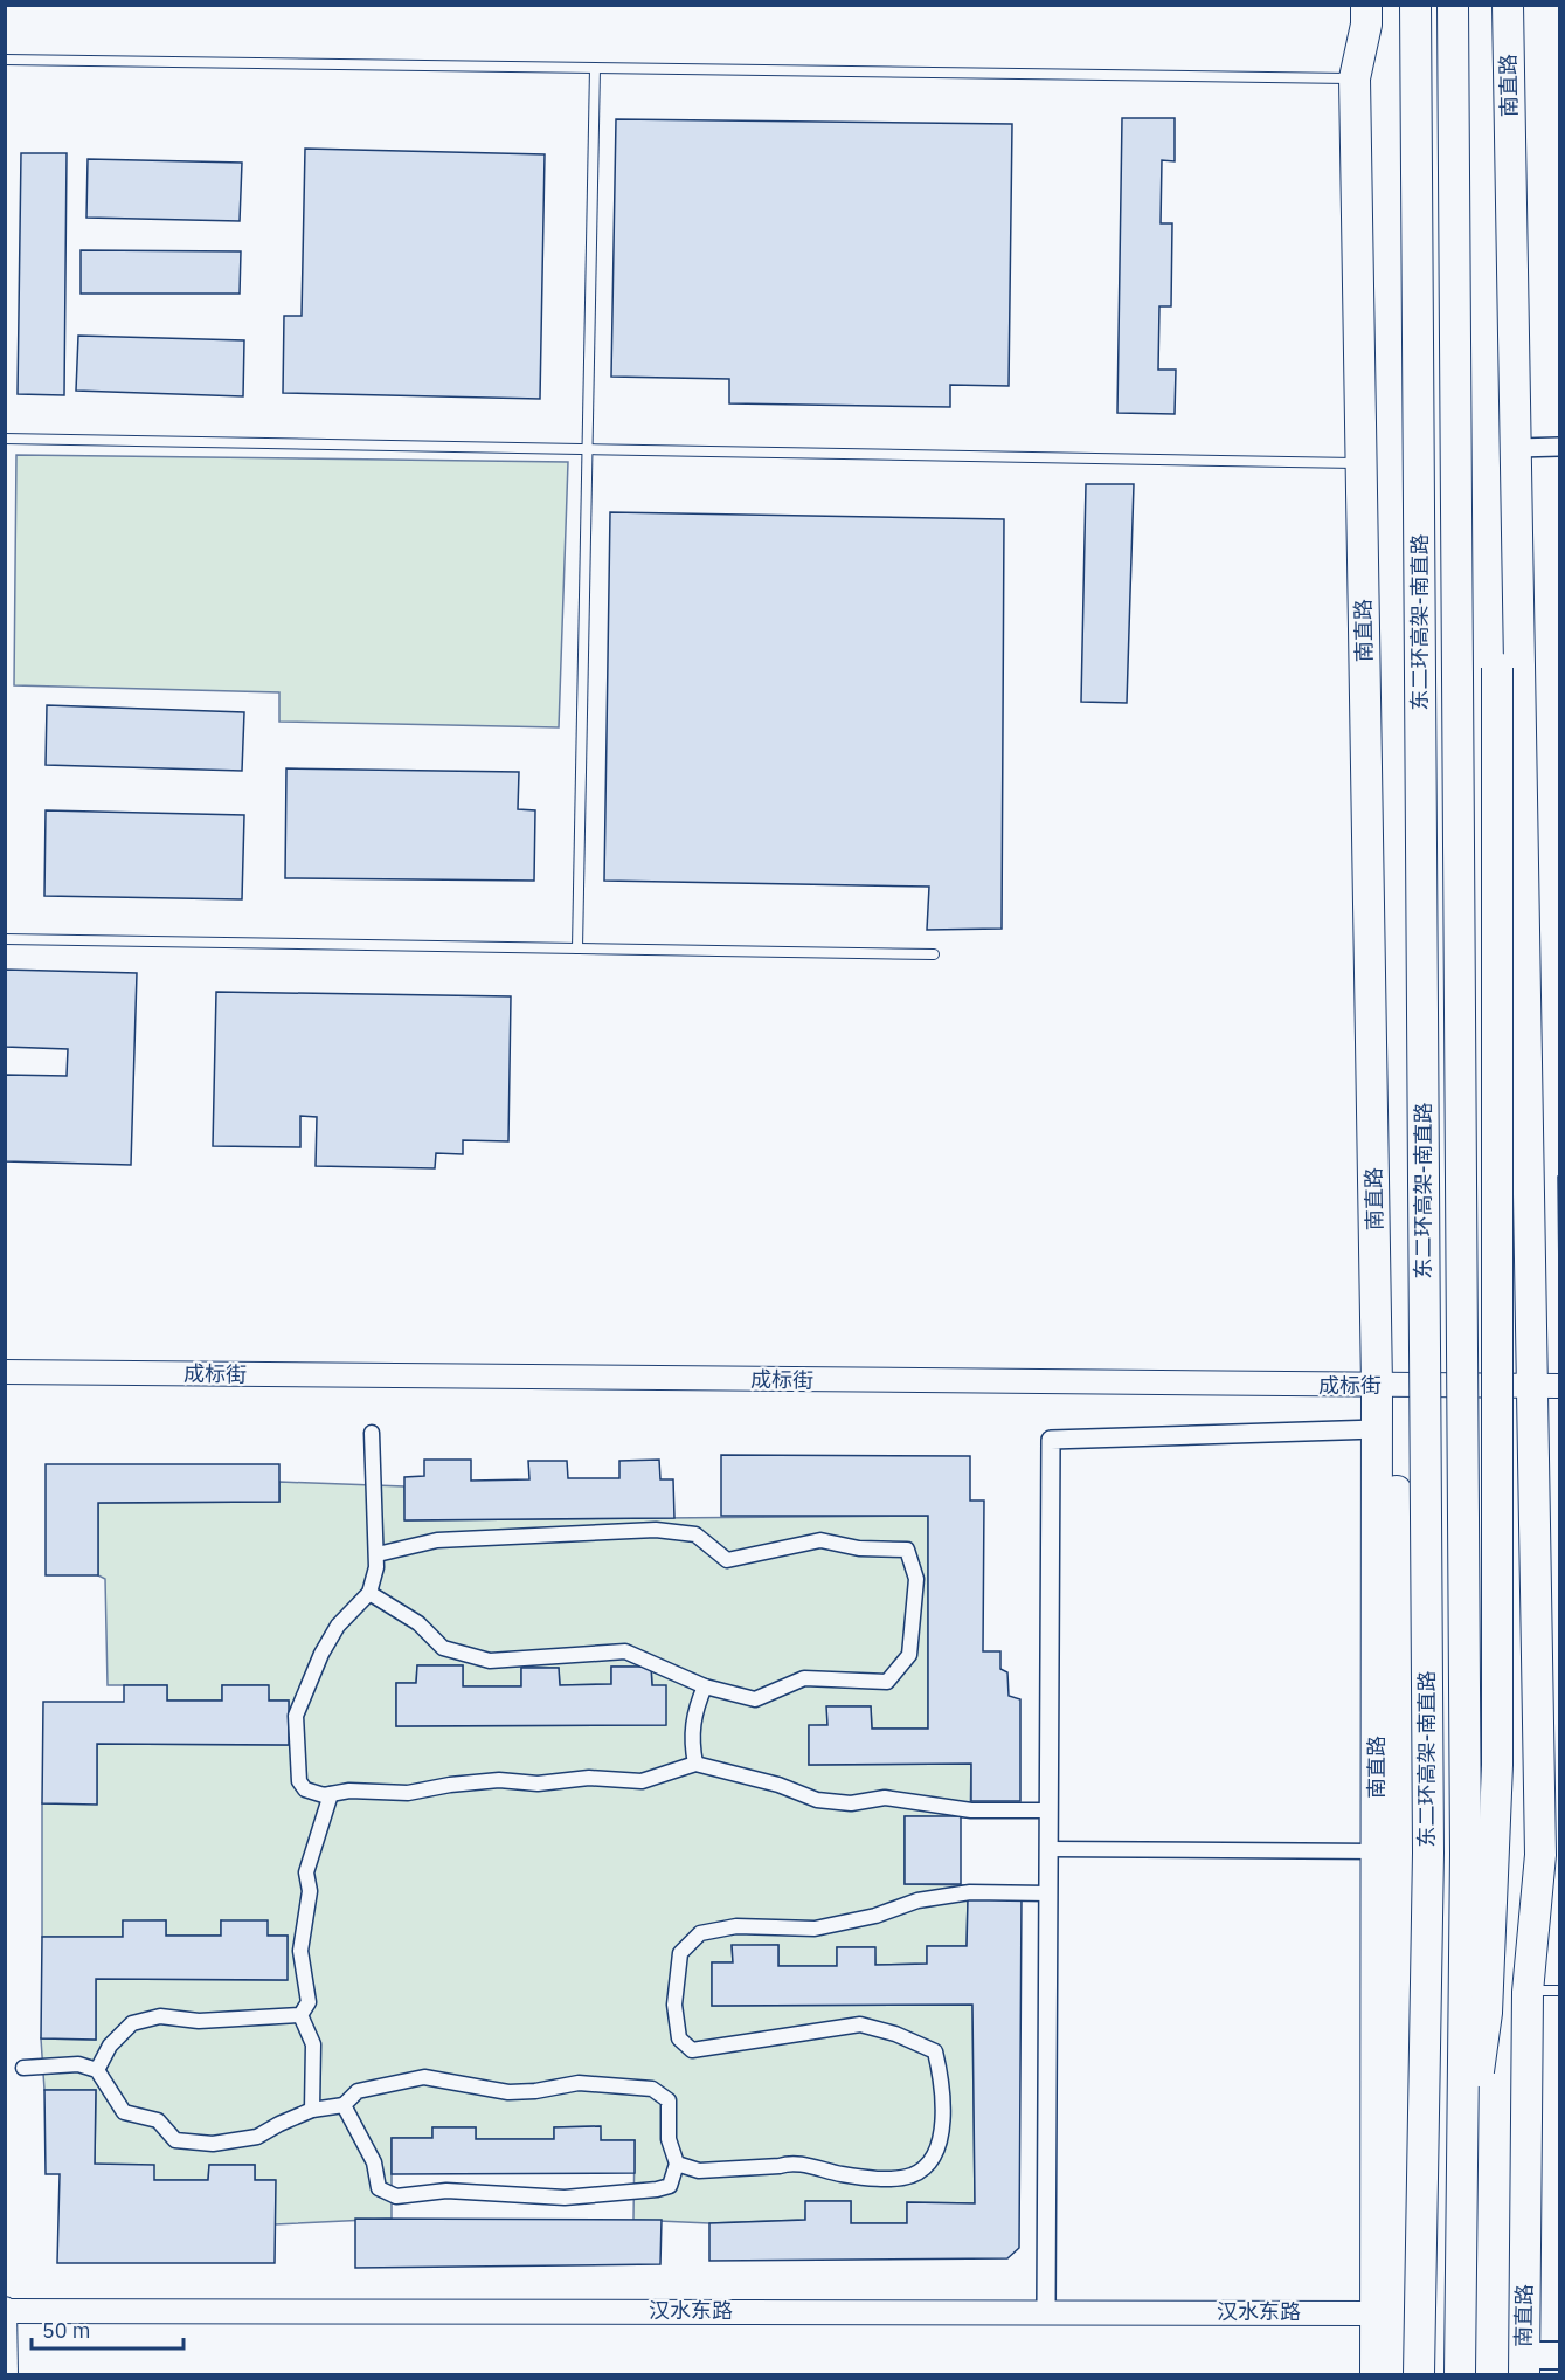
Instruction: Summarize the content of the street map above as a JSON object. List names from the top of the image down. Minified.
{"streets":{"highway":["南直路","东二环高架-南直路"],"street":["成标街","汉水东路"]},"crossings":[["南直路","成标街"],["南直路","汉水东路"]],"scale_bar":"50 m"}
